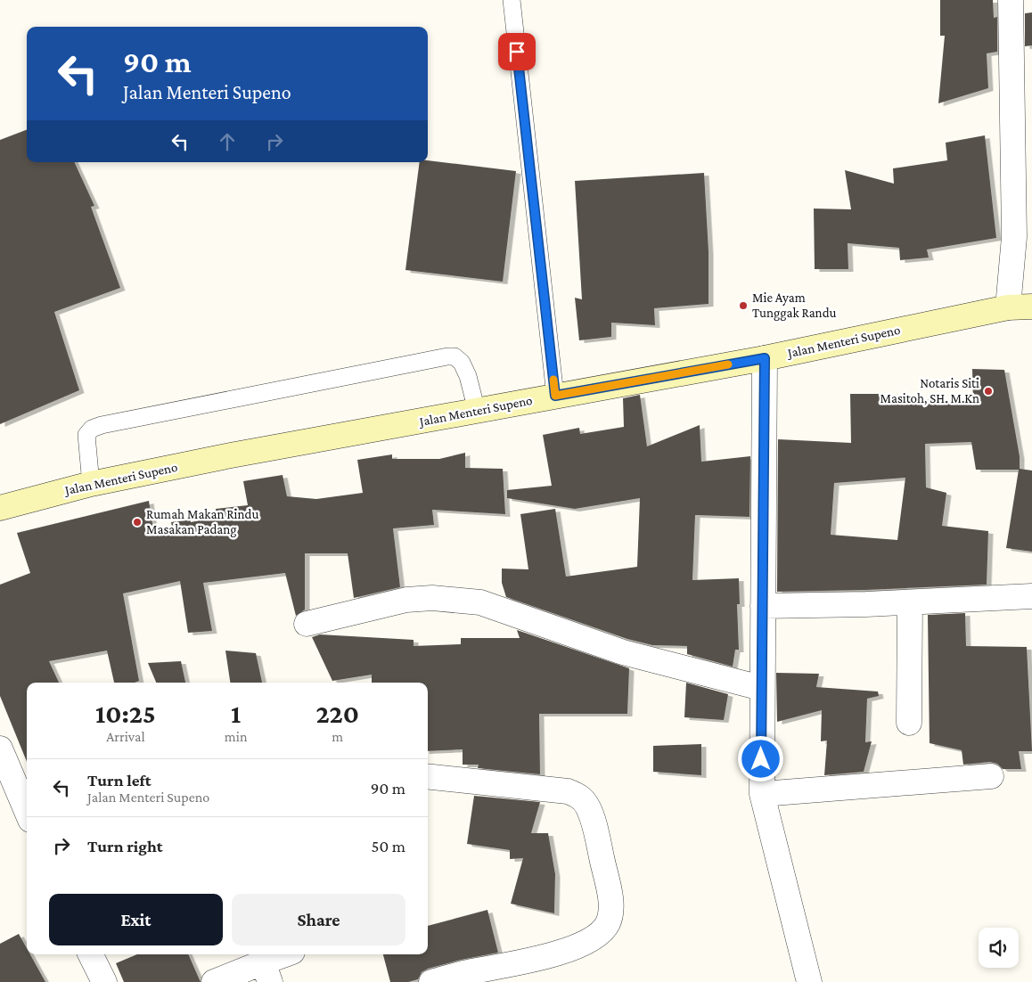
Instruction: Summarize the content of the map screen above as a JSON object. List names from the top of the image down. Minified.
{"streets":{"main road":["Jalan Menteri Supeno"]},"places":["Mie Ayam Tunggak Randu","Notaris Siti Masitoh, SH. M.Kn","Rumah Makan Rindu Masakan Padang"],"page":{"turn":["90 m","Jalan Menteri Supeno"],"eta":["10:25","Arrival","1","min","220","m"],"list":[{"name":"Turn left","note":"Jalan Menteri Supeno","value":"90 m"},{"name":"Turn right","value":"50 m"}],"buttons":["Exit","Share"]}}
